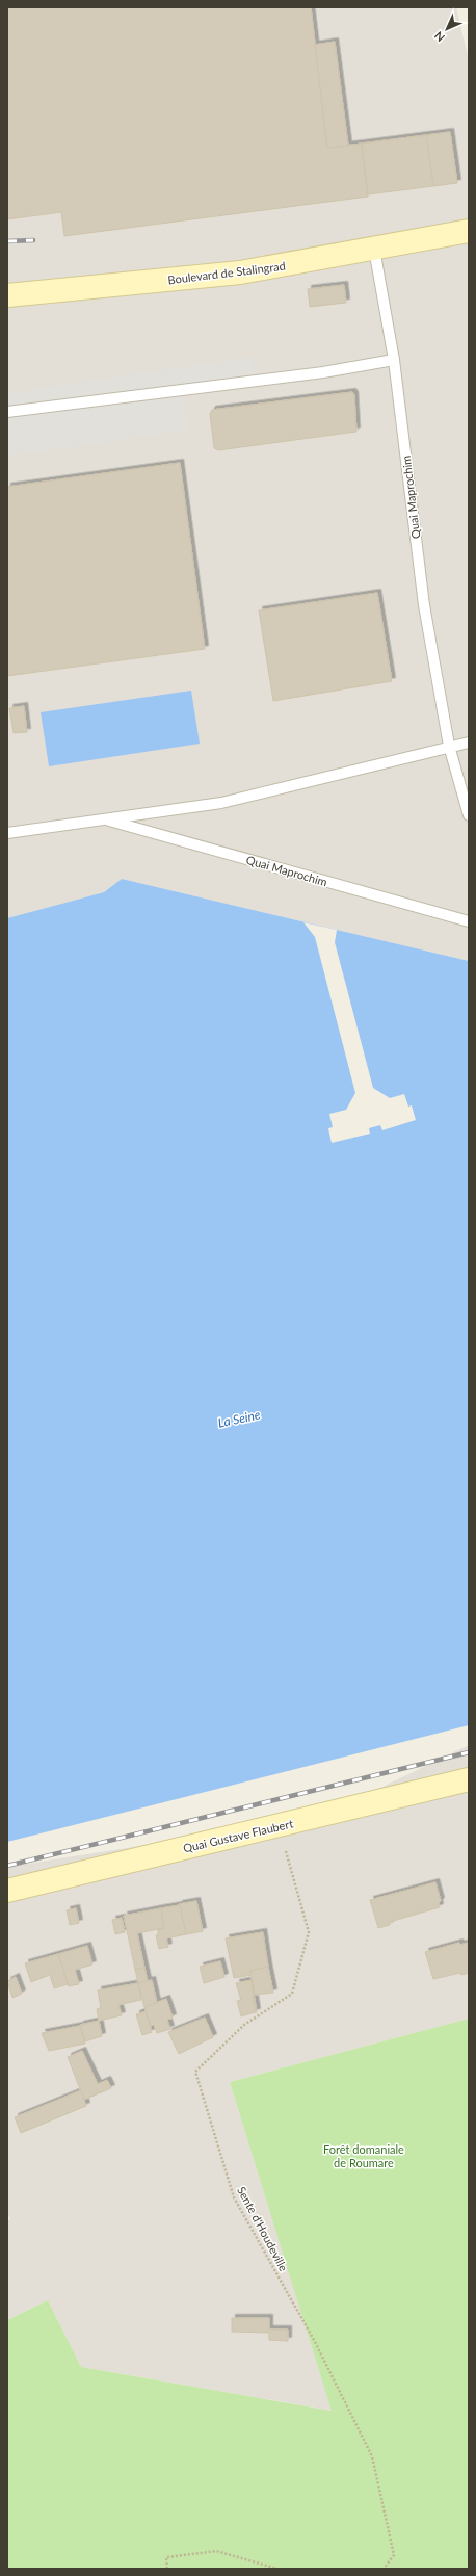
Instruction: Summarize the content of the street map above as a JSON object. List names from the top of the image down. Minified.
{"streets":{"main road":["Boulevard de Stalingrad","Quai Gustave Flaubert"],"lane":["Quai Maprochim"],"path":["Sente d'Houdeville"]},"crossings":[["Boulevard de Stalingrad","Quai Maprochim"]],"water":["La Seine"],"parks":["Forêt domaniale de Roumare"],"north":"bottom left"}
